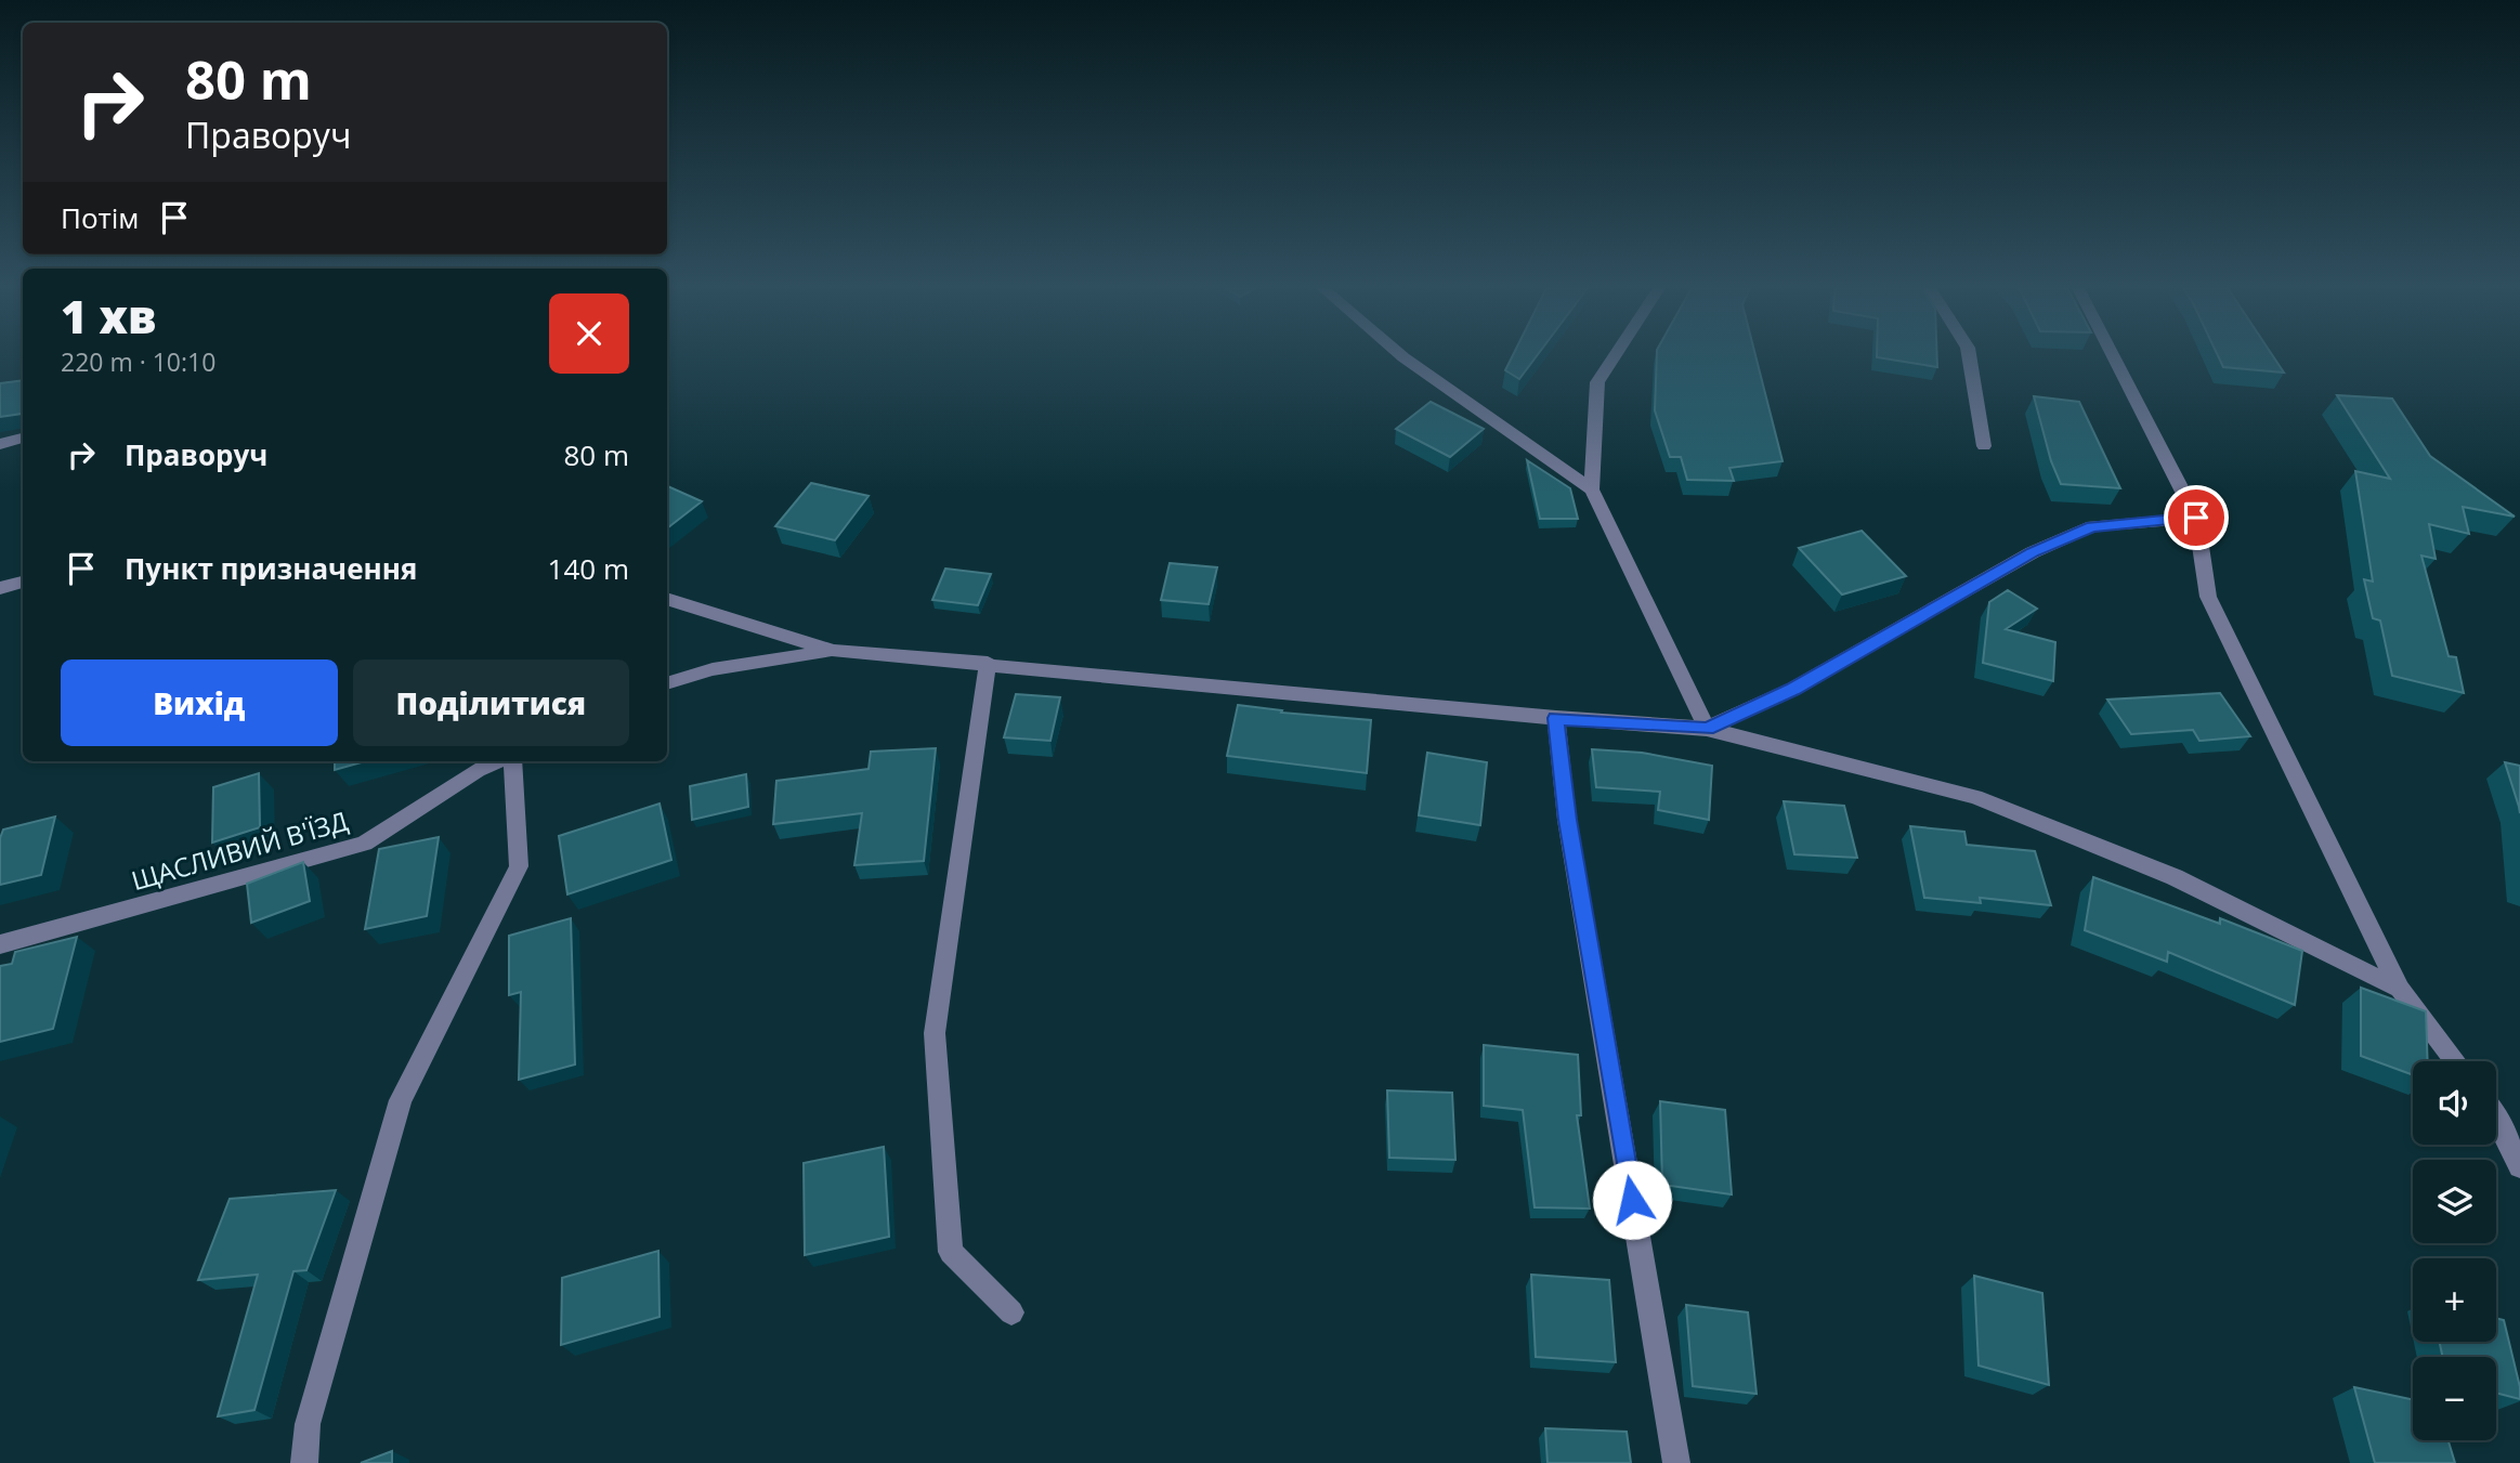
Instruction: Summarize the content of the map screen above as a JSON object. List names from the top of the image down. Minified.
{"streets":{"street":["ЩАСЛИВИЙ В'ЇЗД"]},"page":{"turn":["80 m","Праворуч"],"then":"Потім","heading":["1 хв","220 m · 10:10"],"list":[{"name":"Праворуч","value":"80 m"},{"name":"Пункт призначення","value":"140 m"}],"buttons":["Вихід","Поділитися"],"map_buttons":["+","−"]}}
